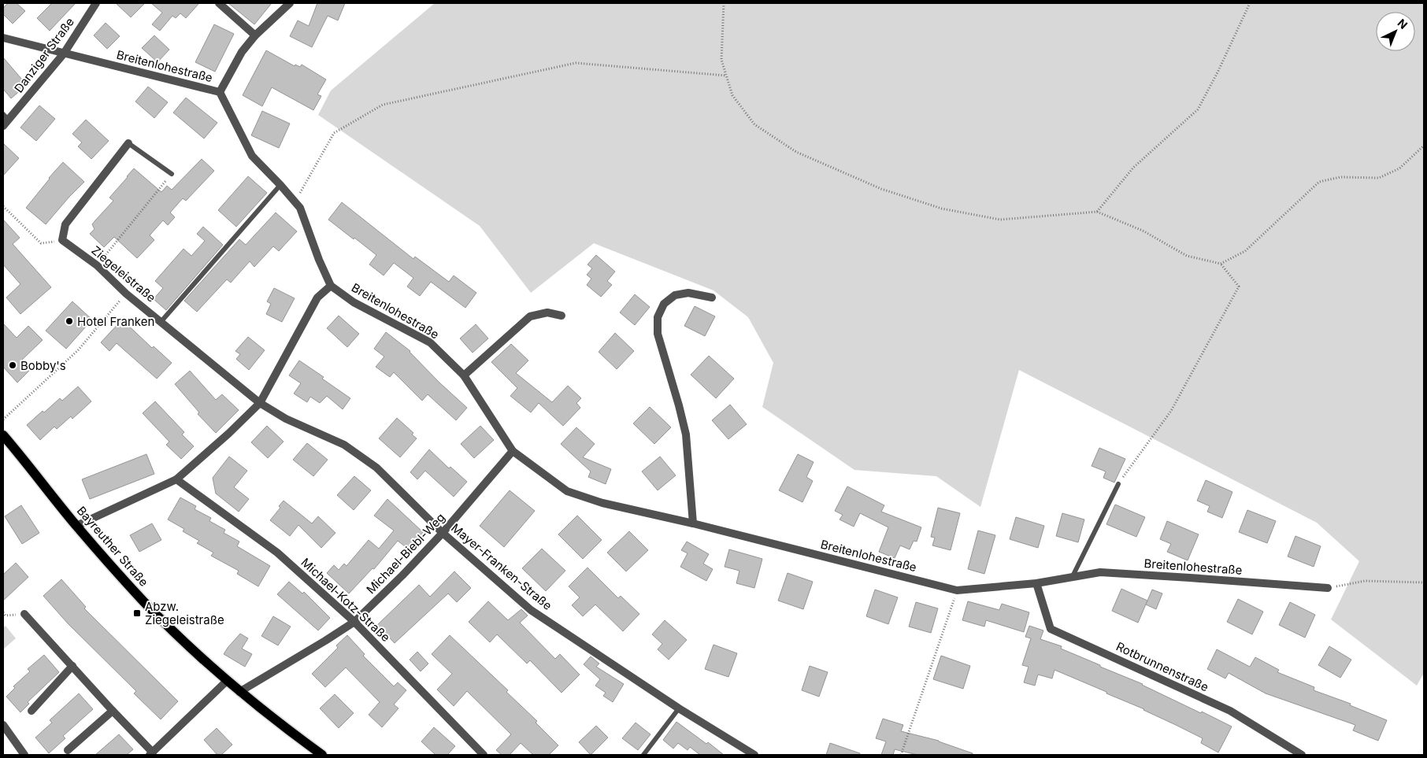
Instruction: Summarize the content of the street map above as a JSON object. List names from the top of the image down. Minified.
{"streets":{"main road":["Bayreuther Straße"],"street":["Danziger Straße","Breitenlohestraße","Ziegeleistraße","Michael-Biebl-Weg","Mayer-Franken-Straße","Michael-Kotz-Straße","Rotbrunnenstraße"]},"crossings":[["Danziger Straße","Breitenlohestraße"],["Breitenlohestraße","Michael-Biebl-Weg"],["Breitenlohestraße","Rotbrunnenstraße"],["Ziegeleistraße","Mayer-Franken-Straße"],["Bayreuther Straße","Michael-Biebl-Weg"],["Michael-Biebl-Weg","Mayer-Franken-Straße"],["Michael-Biebl-Weg","Michael-Kotz-Straße"]],"places":{"other":["Hotel Franken","Bobby's"],"transit":["Abzw. Ziegeleistraße"]},"north":"top right"}
